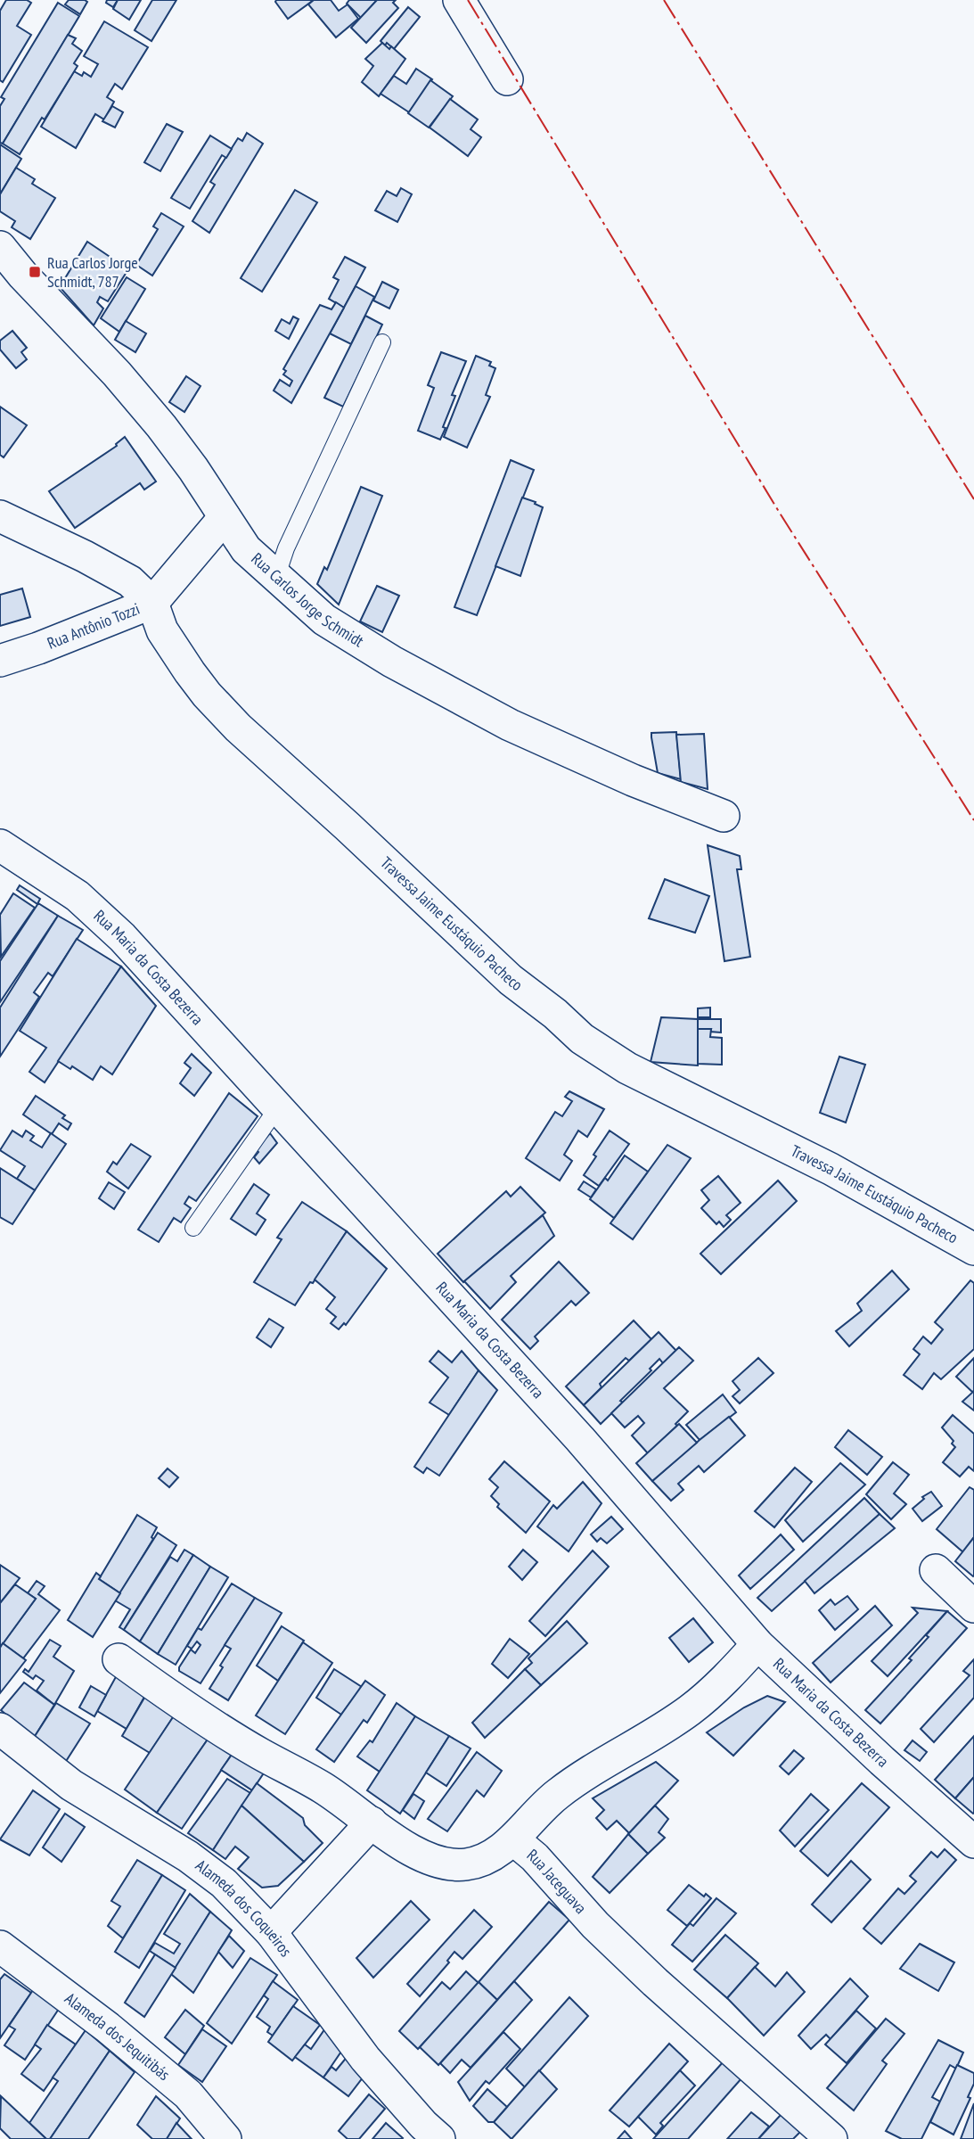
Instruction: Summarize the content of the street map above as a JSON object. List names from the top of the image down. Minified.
{"streets":{"street":["Rua Carlos Jorge Schmidt","Rua Antônio Tozzi","Travessa Jaime Eustáquio Pacheco","Rua Maria da Costa Bezerra","Rua Jaceguava","Alameda dos Coqueiros","Alameda dos Jequitibás"]},"crossings":[["Rua Carlos Jorge Schmidt","Rua Antônio Tozzi"],["Rua Antônio Tozzi","Travessa Jaime Eustáquio Pacheco"],["Rua Maria da Costa Bezerra","Rua Jaceguava"]],"places":{"transit":["Rua Carlos Jorge Schmidt, 787"]}}
